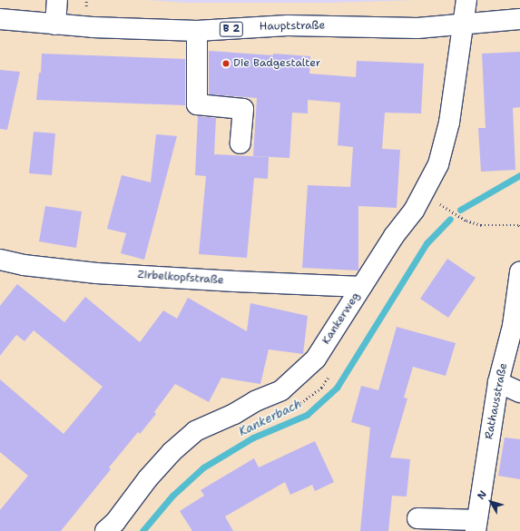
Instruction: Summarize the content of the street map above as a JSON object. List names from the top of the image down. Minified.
{"streets":{"street":["Hauptstraße","B 2","Zirbelkopfstraße","Kankerweg","Rathausstraße"]},"crossings":[["Hauptstraße","Kankerweg"],["Zirbelkopfstraße","Kankerweg"]],"water":["Kankerbach"],"places":["Die Badgestalter"],"north":"top left"}
